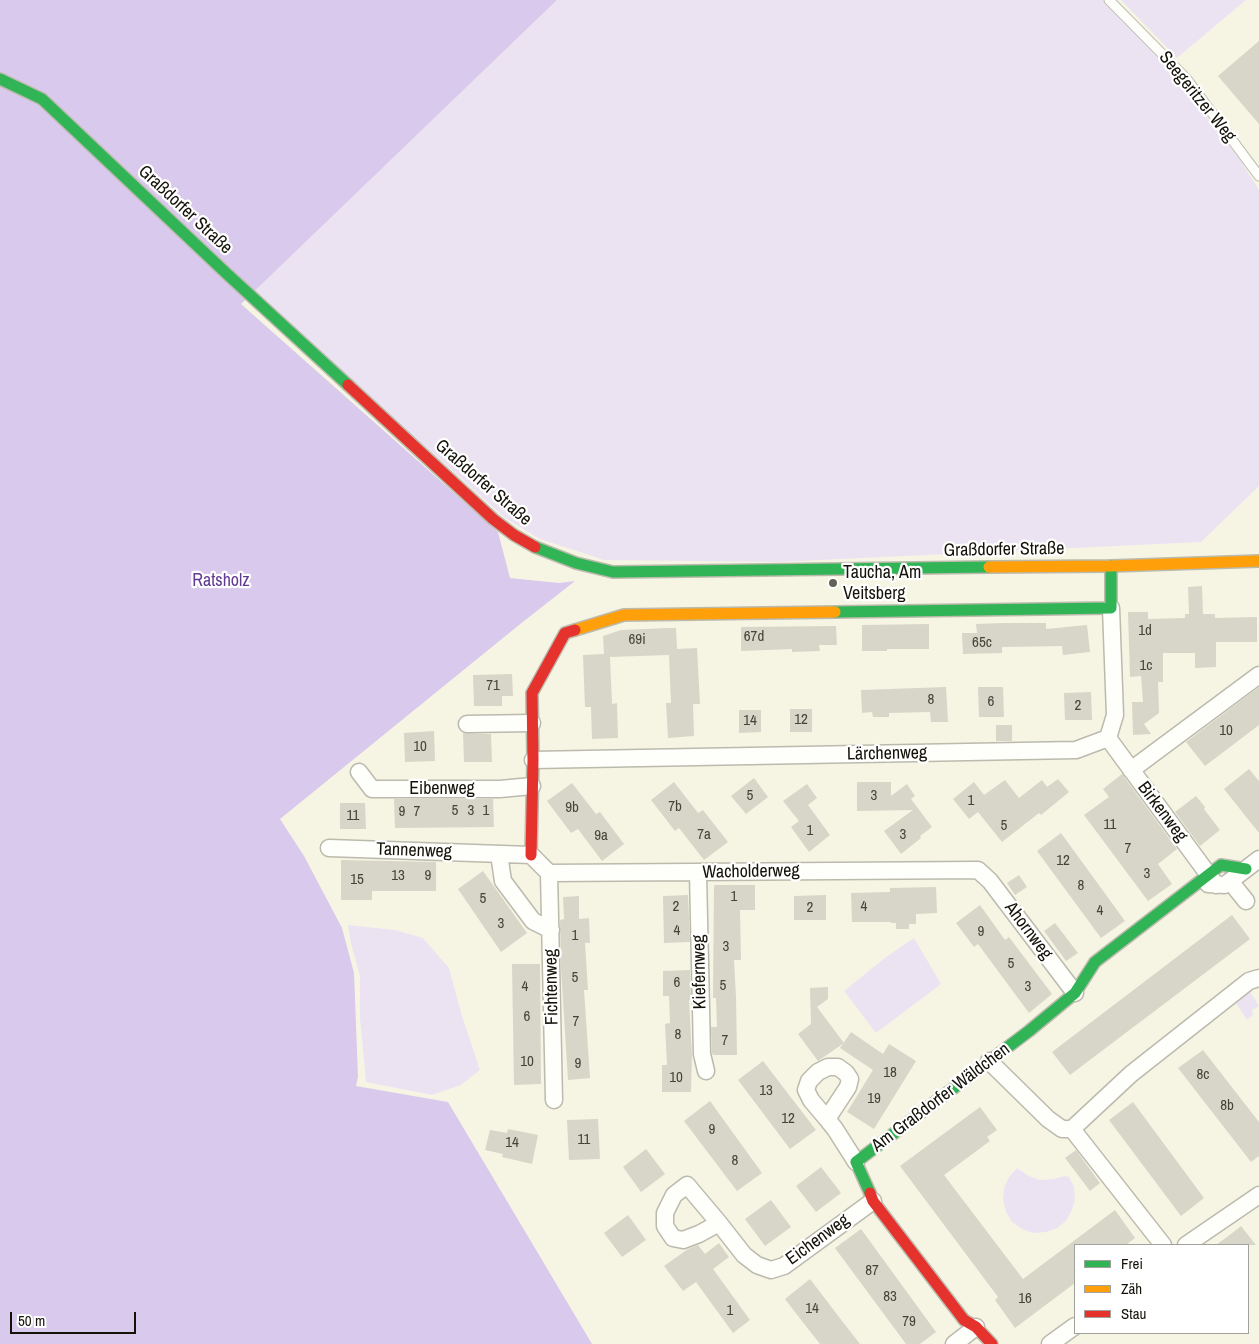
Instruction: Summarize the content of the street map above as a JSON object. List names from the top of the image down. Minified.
{"streets":{"street":["Graßdorfer Straße","Lärchenweg","Eibenweg","Birkenweg","Tannenweg","Wacholderweg","Ahornweg","Kiefernweg","Fichtenweg","Am Graßdorfer Wäldchen","Eichenweg"],"lane":["Seegeritzer Weg"]},"crossings":[["Lärchenweg","Birkenweg"],["Birkenweg","Am Graßdorfer Wäldchen"],["Wacholderweg","Ahornweg"],["Wacholderweg","Kiefernweg"],["Wacholderweg","Fichtenweg"],["Ahornweg","Am Graßdorfer Wäldchen"],["Am Graßdorfer Wäldchen","Eichenweg"]],"parks":["Ratsholz"],"places":["Taucha, Am Veitsberg"],"house_numbers":["1d","67d","69i","65c","1c","71","8","6","2","12","14","10","10","5","3","1","7b","9b","5","3","1","9","7","11","11","5","1","7a","3","9a","7","12","3","13","9","15","8","1","5","2","4","2","4","3","4","9","1","3","5","5","6","5","4","3","6","7","8","7","10","9","18","8c","10","13","19","8b","12","9","11","14","8","87","83","16","14","1","79"],"legend":["Frei","Zäh","Stau"],"scale_bar":"50 m"}
